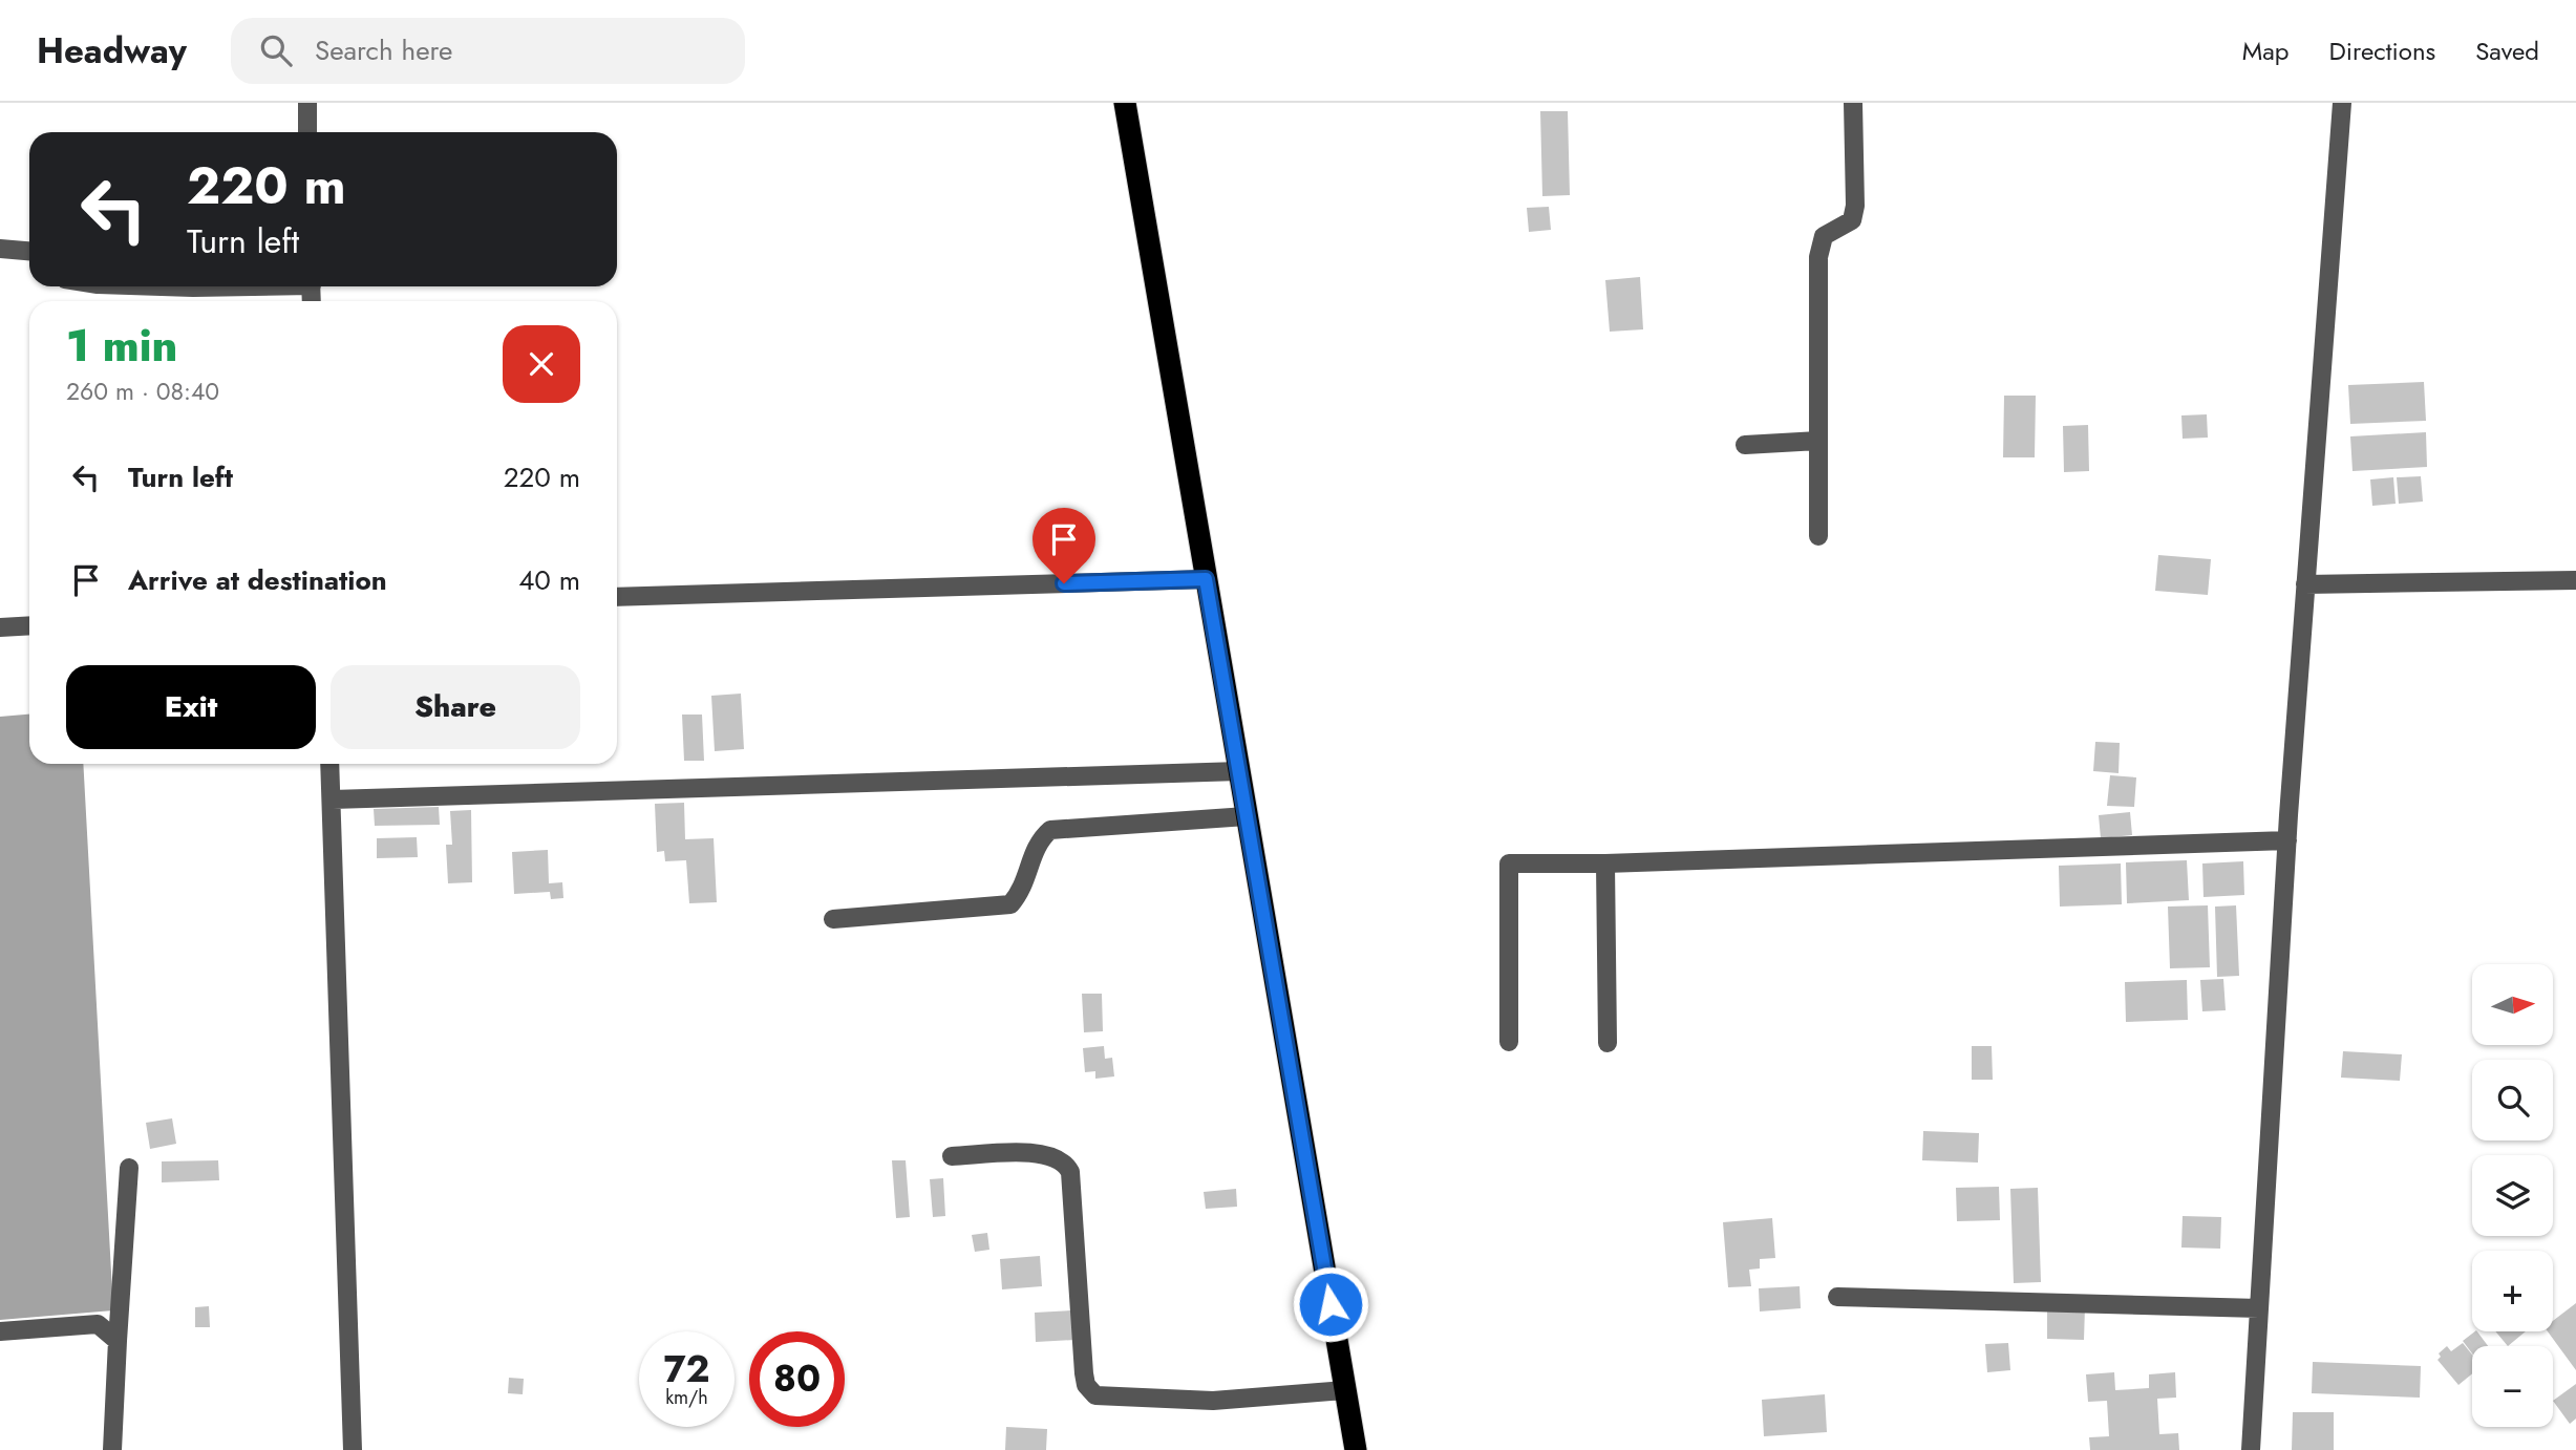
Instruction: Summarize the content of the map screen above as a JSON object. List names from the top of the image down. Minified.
{"north":"right","page":{"header":"Headway","search":"Search here","nav":["Map","Directions","Saved"],"turn":["220 m","Turn left"],"heading":["1 min","260 m · 08:40"],"list":[{"name":"Turn left","value":"220 m"},{"name":"Arrive at destination","value":"40 m"}],"buttons":["Exit","Share"],"map_buttons":["+","−"],"speed":"72 km/h","limit":"80"}}
